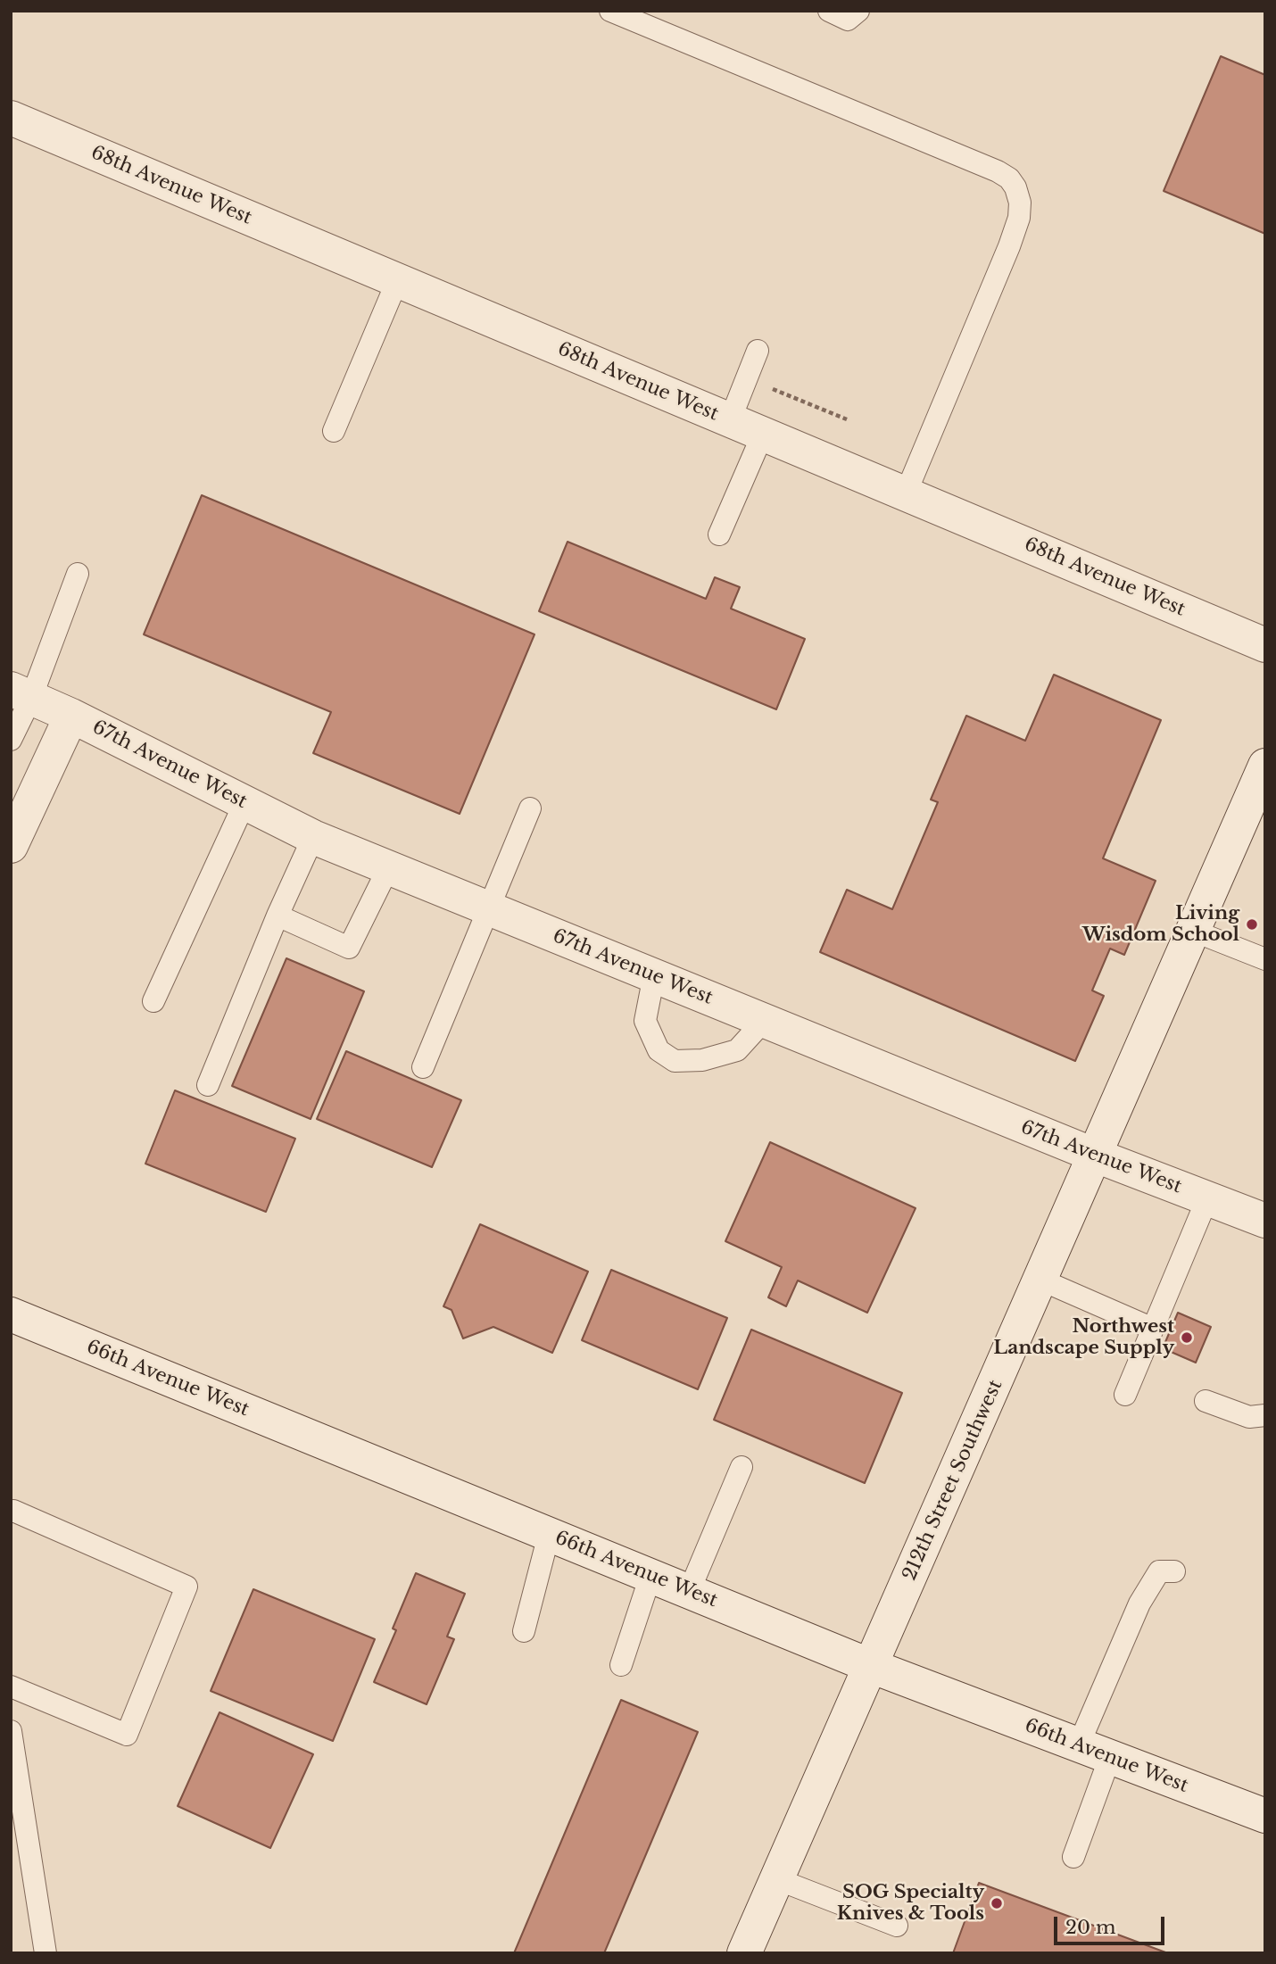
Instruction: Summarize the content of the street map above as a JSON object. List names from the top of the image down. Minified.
{"streets":{"street":["68th Avenue West","67th Avenue West","66th Avenue West","212th Street Southwest"]},"crossings":[["67th Avenue West","212th Street Southwest"],["66th Avenue West","212th Street Southwest"]],"places":["Living Wisdom School","Northwest Landscape Supply","SOG Specialty Knives & Tools"],"scale_bar":"20 m"}
